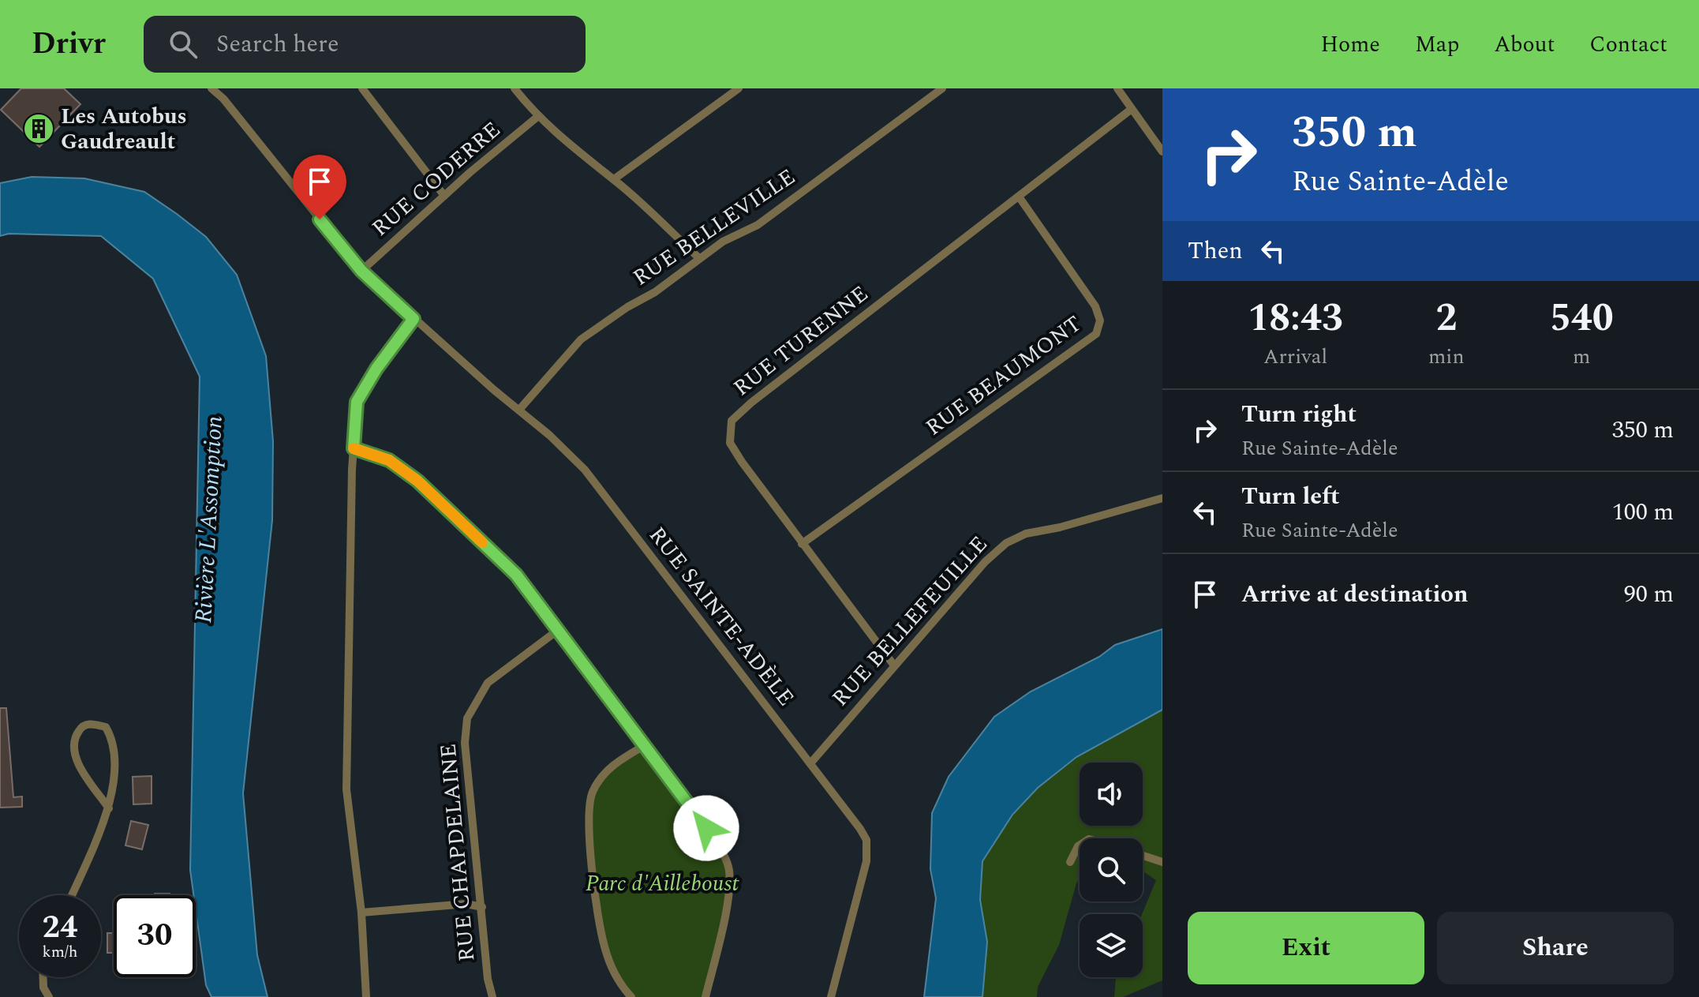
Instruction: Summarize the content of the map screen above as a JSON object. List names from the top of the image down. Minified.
{"streets":{"street":["RUE CODERRE","RUE BELLEVILLE","RUE TURENNE","RUE BEAUMONT","RUE SAINTE-ADÈLE","RUE BELLEFEUILLE","RUE CHAPDELAINE"]},"crossings":[["RUE CODERRE","RUE SAINTE-ADÈLE"],["RUE BELLEVILLE","RUE SAINTE-ADÈLE"],["RUE TURENNE","RUE BEAUMONT"],["RUE TURENNE","RUE BELLEFEUILLE"],["RUE SAINTE-ADÈLE","RUE BELLEFEUILLE"]],"water":["Rivière L'Assomption"],"parks":["Parc d'Ailleboust"],"places":{"building":["Les Autobus Gaudreault"]},"page":{"header":"Drivr","search":"Search here","nav":["Home","Map","About","Contact"],"turn":["350 m","Rue Sainte-Adèle"],"then":"Then","eta":["18:43","Arrival","2","min","540","m"],"list":[{"name":"Turn right","note":"Rue Sainte-Adèle","value":"350 m"},{"name":"Turn left","note":"Rue Sainte-Adèle","value":"100 m"},{"name":"Arrive at destination","value":"90 m"}],"speed":"24 km/h","limit":"30","buttons":["Exit","Share"]}}
